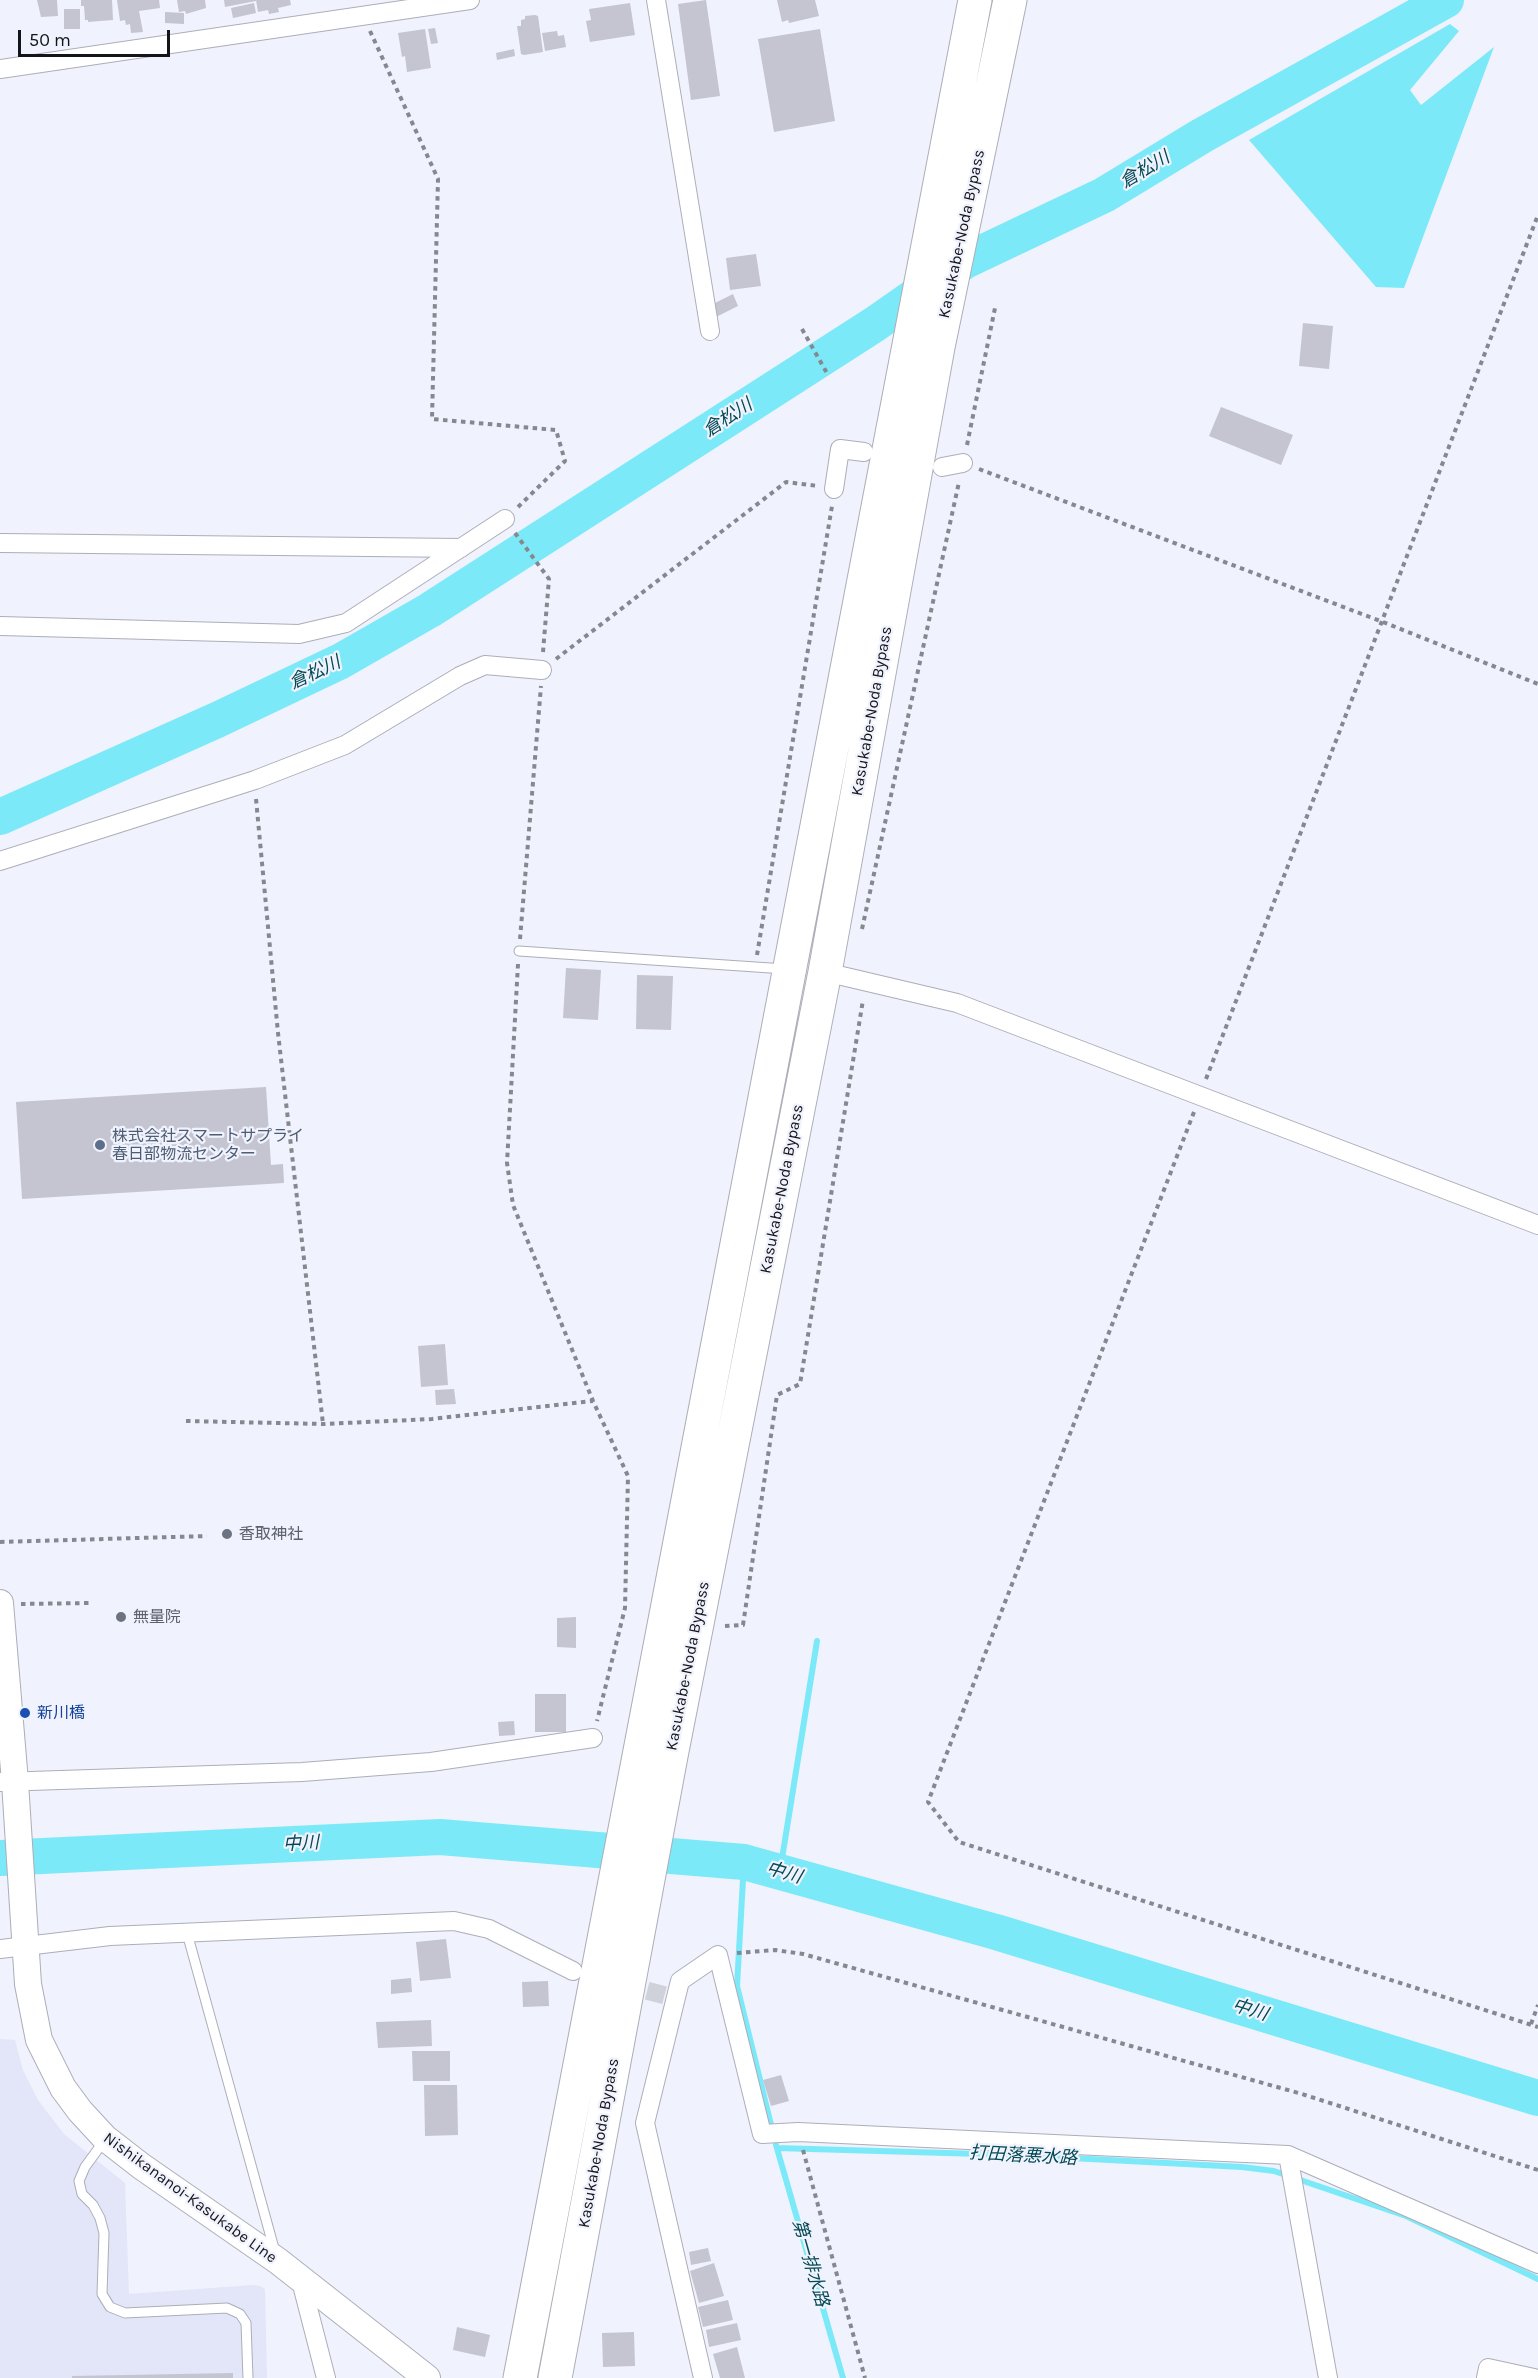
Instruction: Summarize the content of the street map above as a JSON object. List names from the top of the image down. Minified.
{"streets":{"highway":["Kasukabe-Noda Bypass"],"main road":["Nishikananoi-Kasukabe Line"]},"water":["倉松川","中川","打田落悪水路","第一排水路"],"places":["株式会社スマートサプライ 春日部物流センター","香取神社","無量院","新川橋"],"scale_bar":"50 m"}
